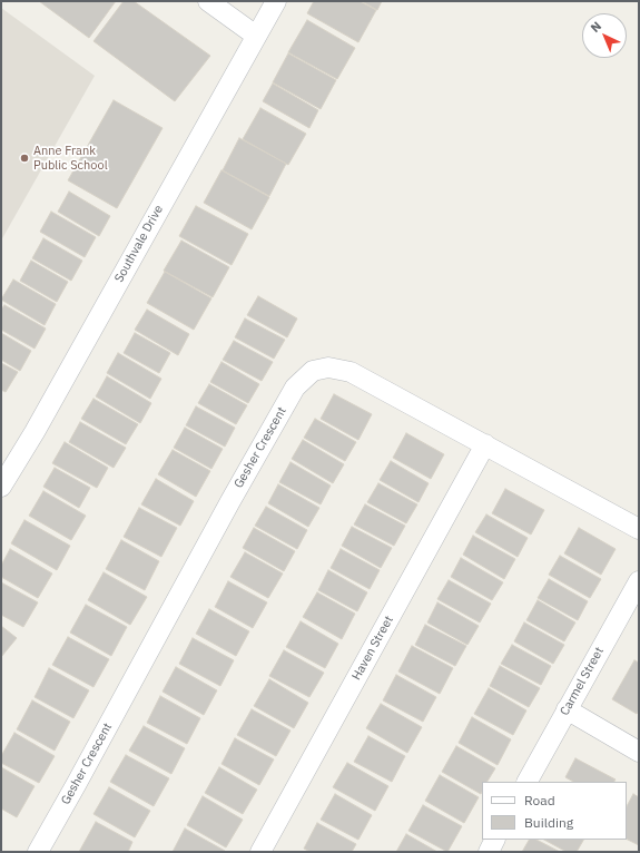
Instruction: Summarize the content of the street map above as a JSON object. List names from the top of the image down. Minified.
{"streets":{"street":["Southvale Drive","Gesher Crescent","Haven Street","Carmel Street"]},"crossings":[["Gesher Crescent","Haven Street"]],"places":["Anne Frank Public School"],"legend":["Road","Building"],"north":"top left"}
